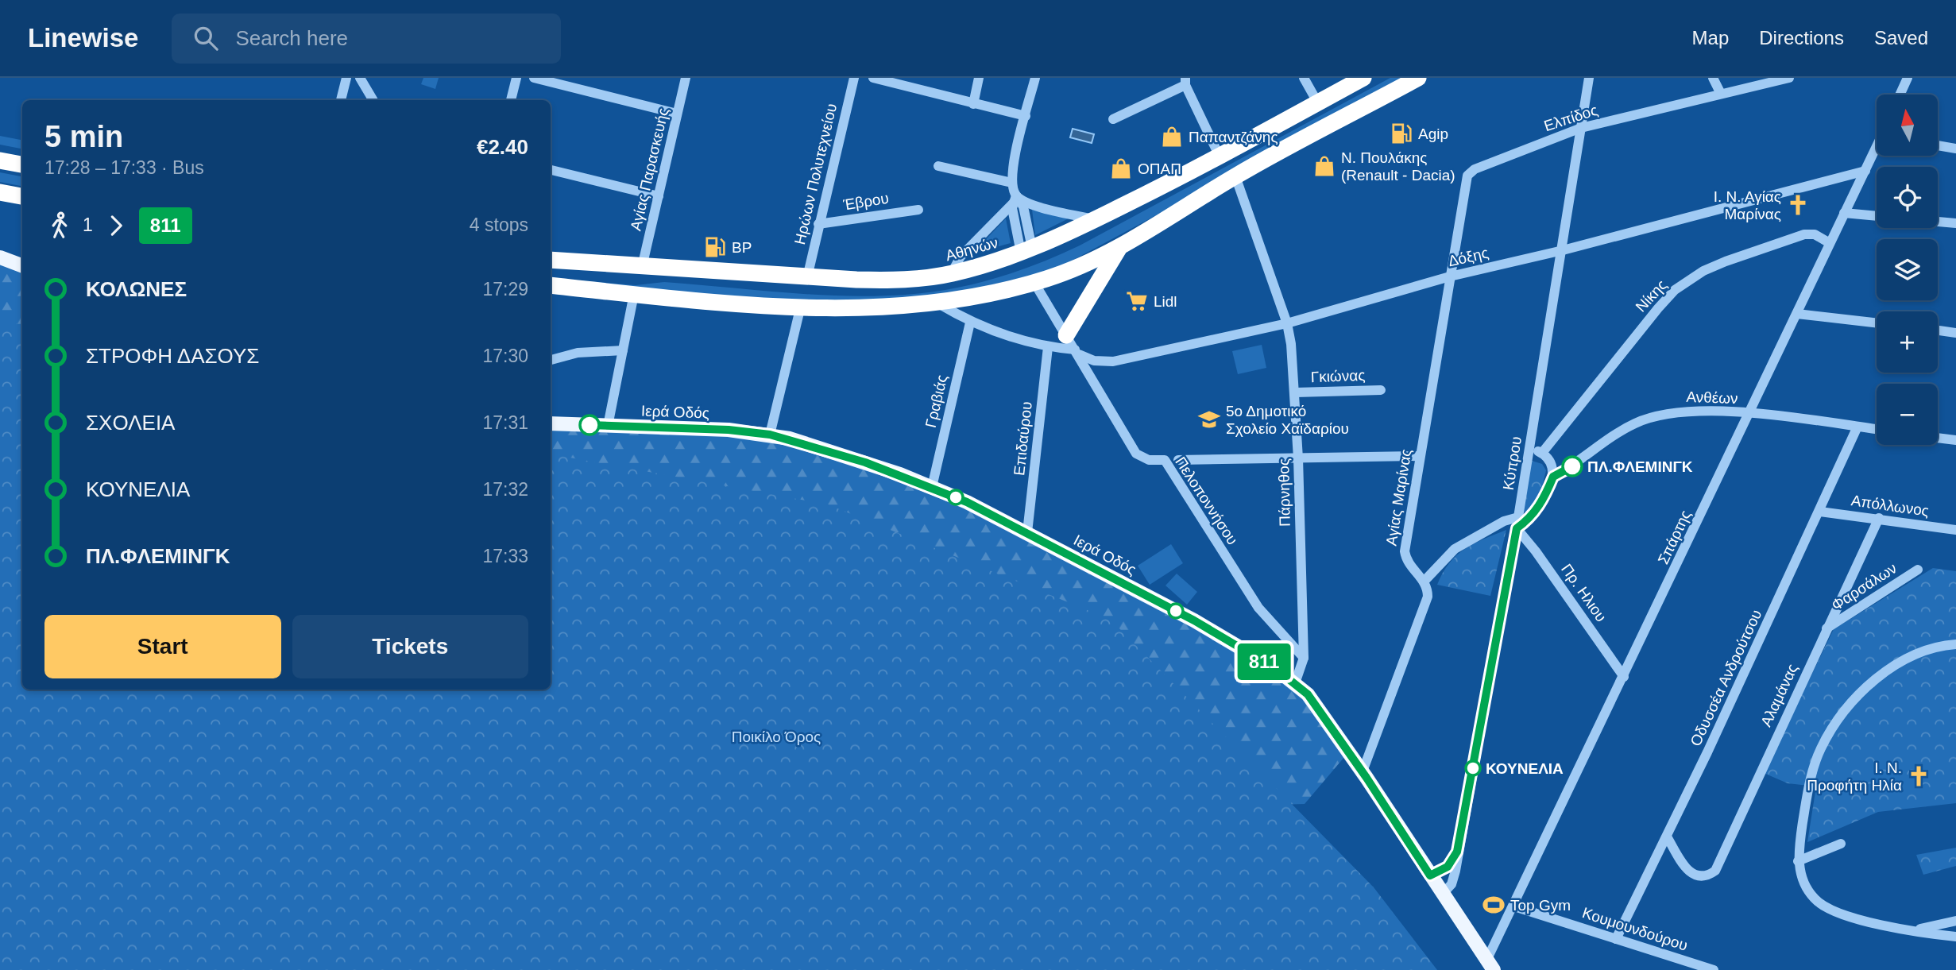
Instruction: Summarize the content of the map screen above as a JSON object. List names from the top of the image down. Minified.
{"streets":{"highway":["Αθηνών"],"main road":["Ιερά Οδός"],"street":["Ελπίδος","Αγίας Παρασκευής","Ηρώων Πολυτεχνείου","Έβρου","Δόξης","Νίκης","Γκιώνας","Ανθέων","Γραβιάς","Επιδαύρου","Κύπρου","Πάρνηθος","Αγίας Μαρίνας","Πελοποννήσου","Απόλλωνος","Σπάρτης","Φαρσάλων","Πρ. Ηλιου","Οδυσσέα Ανδρούτσου","Αλαμάνας","Κουμουνδούρου"]},"crossings":[["Ελπίδος","Δόξης"],["Ελπίδος","Κύπρου"],["Ελπίδος","Αγίας Μαρίνας"],["Αγίας Παρασκευής","Αθηνών"],["Ηρώων Πολυτεχνείου","Έβρου"],["Ηρώων Πολυτεχνείου","Αθηνών"],["Δόξης","Κύπρου"],["Δόξης","Πάρνηθος"],["Δόξης","Αγίας Μαρίνας"],["Δόξης","Πελοποννήσου"],["Δόξης","Σπάρτης"],["Νίκης","Σπάρτης"],["Γκιώνας","Πάρνηθος"],["Ανθέων","Σπάρτης"],["Ανθέων","Οδυσσέα Ανδρούτσου"],["Γραβιάς","Ιερά Οδός"],["Ιερά Οδός","Επιδαύρου"],["Ιερά Οδός","Κύπρου"],["Ιερά Οδός","Πάρνηθος"],["Ιερά Οδός","Σπάρτης"],["Κύπρου","Πρ. Ηλιου"],["Πάρνηθος","Πελοποννήσου"],["Απόλλωνος","Οδυσσέα Ανδρούτσου"],["Απόλλωνος","Αλαμάνας"],["Σπάρτης","Πρ. Ηλιου"],["Σπάρτης","Κουμουνδούρου"],["Φαρσάλων","Αλαμάνας"],["Οδυσσέα Ανδρούτσου","Αλαμάνας"],["Οδυσσέα Ανδρούτσου","Κουμουνδούρου"]],"parks":["Ποικίλο Όρος"],"places":{"fuel station":["Agip","BP"],"shop":["Παπαντζάνης","Ν. Πουλάκης (Renault - Dacia)","ΟΠΑΠ"],"church":["Ι. Ν. Αγίας Μαρίνας","Ι. Ν. Προφήτη Ηλία"],"supermarket":["Lidl"],"school or university":["5ο Δημοτικό Σχολείο Χαϊδαρίου"],"other":["ΠΛ.ΦΛΕΜΙΝΓΚ","ΚΟΥΝΕΛΙΑ"],"sports":["Top Gym"]},"lines":["bus line 811"],"north":"top","page":{"header":"Linewise","search":"Search here","nav":["Map","Directions","Saved"],"on_map":"811","map_buttons":["+","−"],"heading":["5 min","17:28 – 17:33 · Bus","€2.40"],"legs":["1","811","4 stops"],"list":[{"name":"ΚΟΛΩΝΕΣ","value":"17:29"},{"name":"ΣΤΡΟΦΗ ΔΑΣΟΥΣ","value":"17:30"},{"name":"ΣΧΟΛΕΙΑ","value":"17:31"},{"name":"ΚΟΥΝΕΛΙΑ","value":"17:32"},{"name":"ΠΛ.ΦΛΕΜΙΝΓΚ","value":"17:33"}],"buttons":["Start","Tickets"]}}
